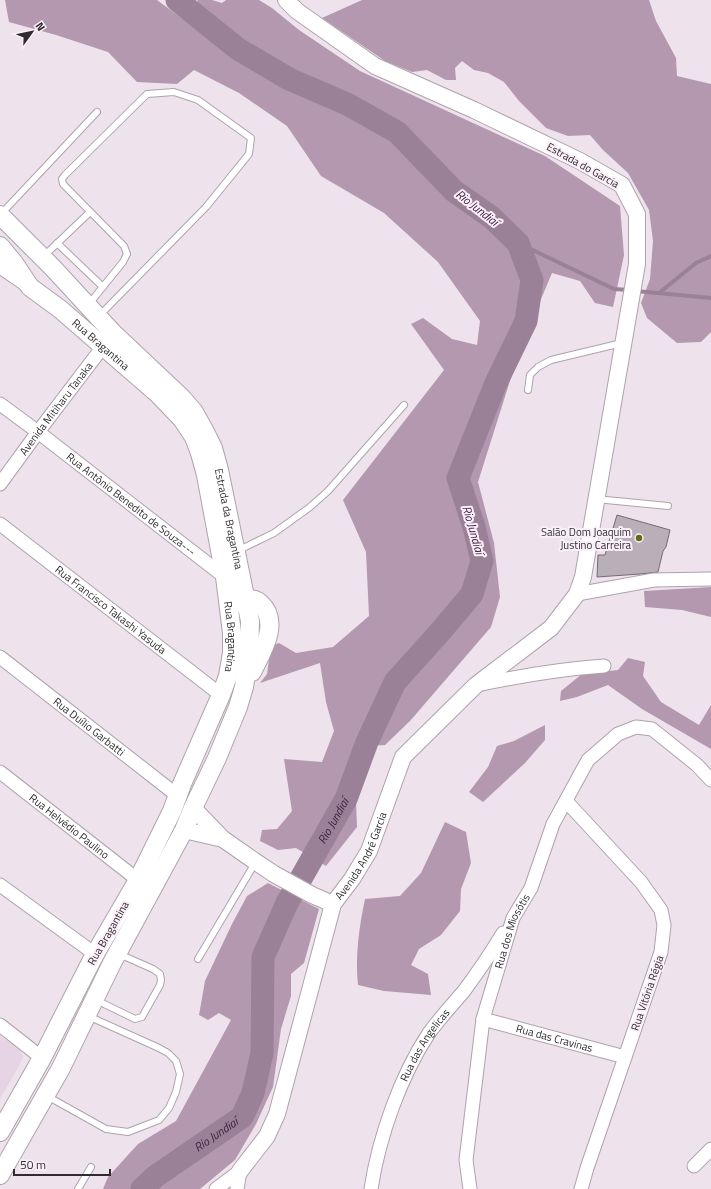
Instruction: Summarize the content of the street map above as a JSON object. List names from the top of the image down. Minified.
{"streets":{"main road":["Rua Bragantina","Estrada da Bragantina"],"street":["Estrada do Garcia","Avenida Mitiharu Tanaka","Rua Antônio Benedito de Souza---","Rua Francisco Takashi Yasuda","Rua Duílio Garbatti","Rua Helvédio Paulino","Avenida André Garcia","Rua dos Miosótis","Rua Vitória Régia","Rua das Cravinas","Rua das Angelicas"]},"crossings":[["Estrada do Garcia","Avenida André Garcia"],["Rua Bragantina","Avenida Mitiharu Tanaka"],["Rua Bragantina","Rua Antônio Benedito de Souza---"],["Rua Bragantina","Estrada da Bragantina"],["Rua Bragantina","Rua Francisco Takashi Yasuda"],["Rua Bragantina","Rua Duílio Garbatti"],["Rua Bragantina","Rua Helvédio Paulino"],["Avenida Mitiharu Tanaka","Rua Antônio Benedito de Souza---"],["Avenida Mitiharu Tanaka","Estrada da Bragantina"],["Rua dos Miosótis","Rua Vitória Régia"],["Rua dos Miosótis","Rua das Cravinas"],["Rua dos Miosótis","Rua das Angelicas"],["Rua Vitória Régia","Rua das Cravinas"]],"water":["Rio Jundiaí"],"places":["Salão Dom Joaquim Justino Carreira"],"scale_bar":"50 m","north":"top right"}
